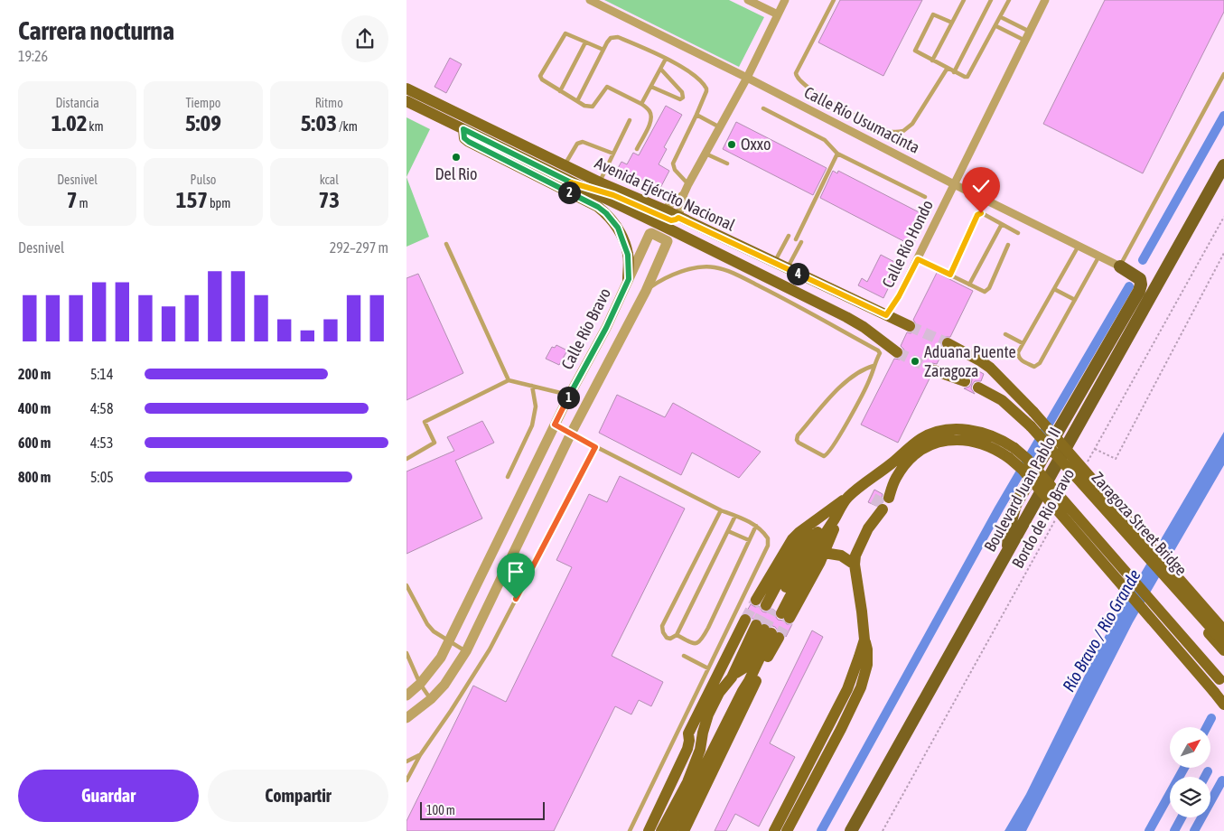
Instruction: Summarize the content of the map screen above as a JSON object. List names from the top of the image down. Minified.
{"streets":{"highway":["Boulevard Juan Pablo II"],"main road":["Avenida Ejército Nacional","Zaragoza Street Bridge"],"street":["Calle Río Usumacinta","Calle Río Hondo","Calle Río Bravo"],"path":["Bordo de Rio Bravo"]},"crossings":[["Calle Río Usumacinta","Calle Río Hondo"],["Avenida Ejército Nacional","Calle Río Hondo"]],"water":["Río Bravo / Rio Grande"],"places":["Oxxo","Del Rio","Aduana Puente Zaragoza"],"scale_bar":"100 m","north":"top right","page":{"heading":["Carrera nocturna","19:26"],"stats":[["Distancia","1.02 km"],["Tiempo","5:09"],["Ritmo","5:03 /km"],["Desnivel","7 m"],["Pulso","157 bpm"],["kcal","73"]],"pins":["2","4","1"],"chart":["Desnivel","292–297 m"],"list":[{"name":"200 m","note":"5:14"},{"name":"400 m","note":"4:58"},{"name":"600 m","note":"4:53"},{"name":"800 m","note":"5:05"}],"buttons":["Guardar","Compartir"],"scale":"100 m"}}
